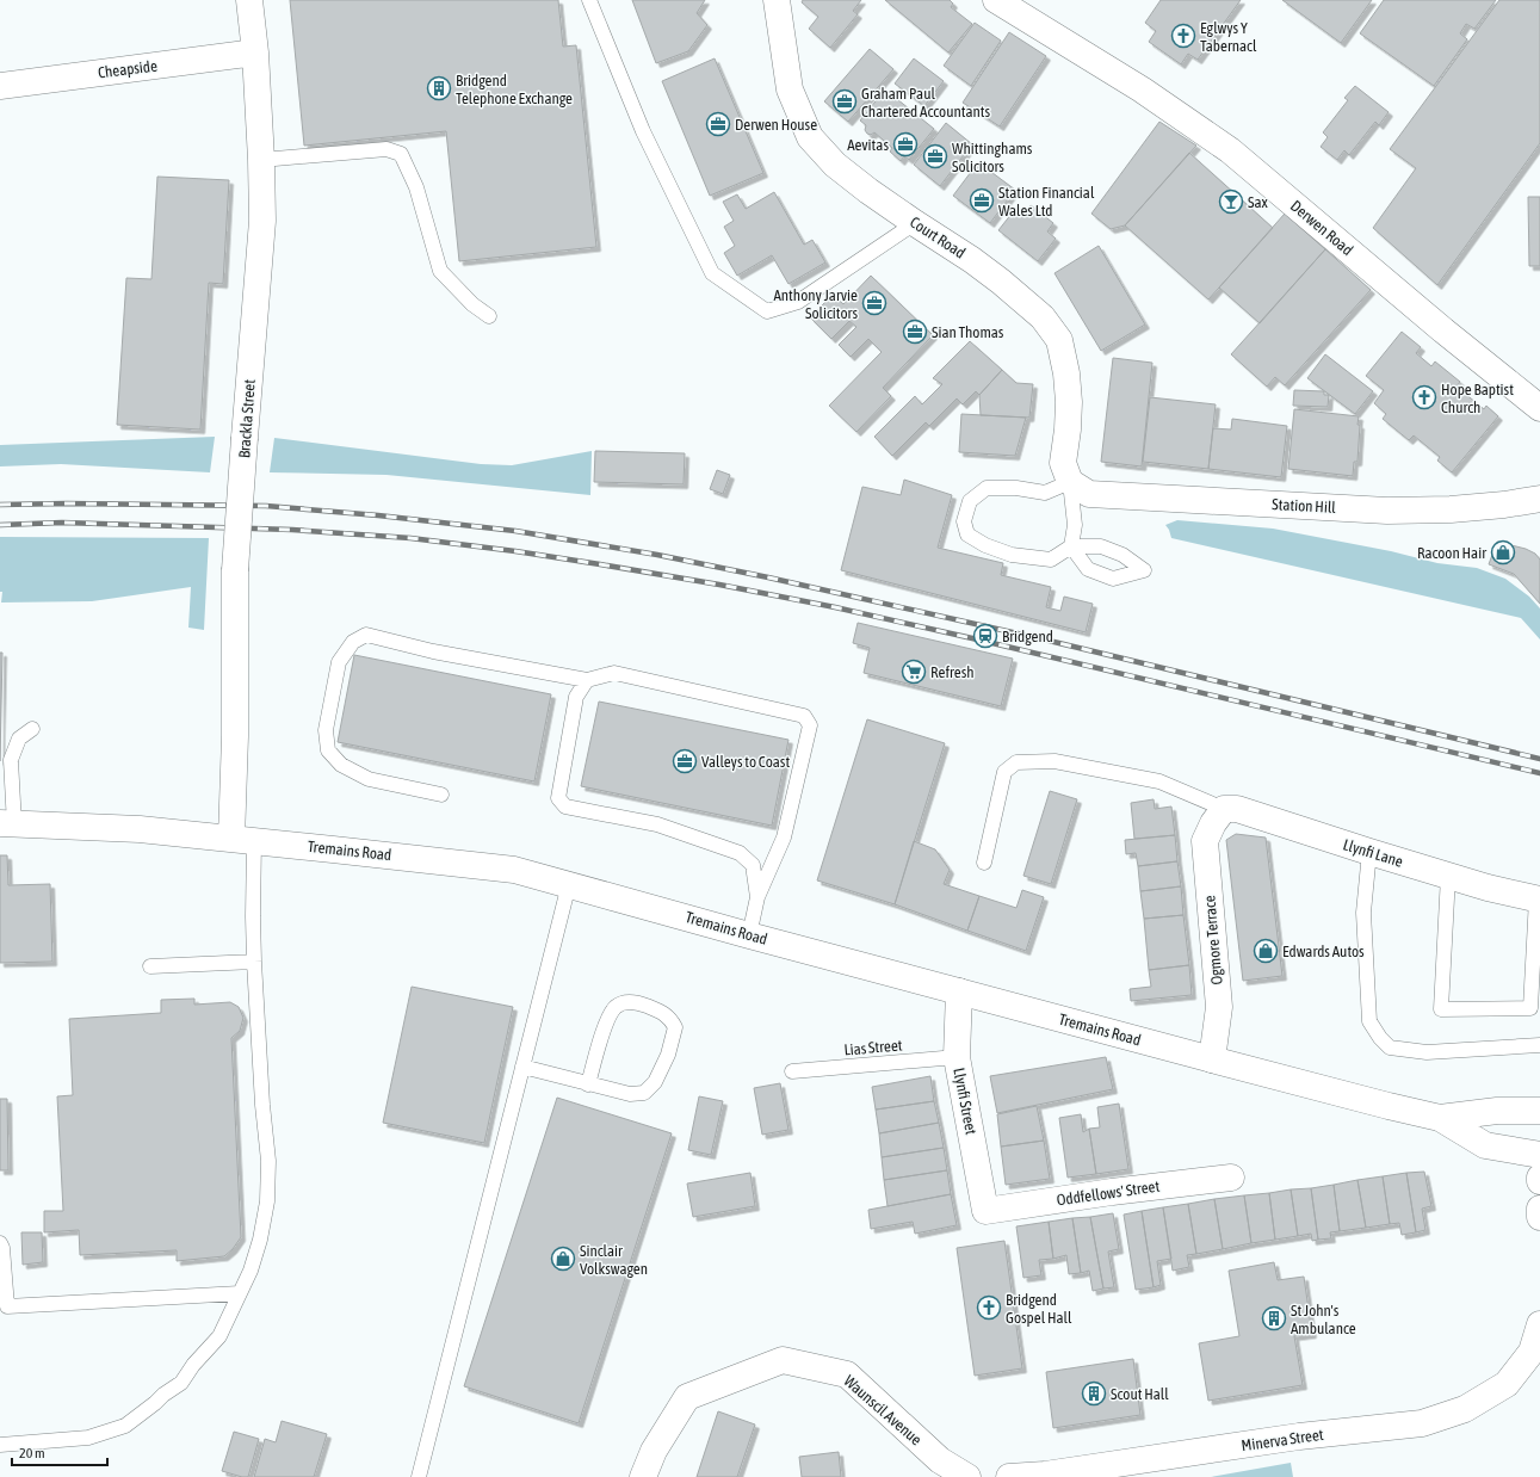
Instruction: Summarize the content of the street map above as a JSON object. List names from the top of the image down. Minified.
{"streets":{"street":["Cheapside","Derwen Road","Court Road","Brackla Street","Station Hill","Tremains Road","Llynfi Lane","Ogmore Terrace","Llynfi Street","Oddfellows' Street","Waunscil Avenue","Minerva Street"],"lane":["Lias Street"]},"crossings":[["Cheapside","Brackla Street"],["Court Road","Station Hill"],["Brackla Street","Tremains Road"],["Tremains Road","Ogmore Terrace"],["Tremains Road","Llynfi Street"],["Llynfi Lane","Ogmore Terrace"],["Lias Street","Llynfi Street"],["Llynfi Street","Oddfellows' Street"]],"places":{"church":["Eglwys Y Tabernacl","Hope Baptist Church","Bridgend Gospel Hall"],"building":["Bridgend Telephone Exchange","St John's Ambulance","Scout Hall"],"office":["Graham Paul Chartered Accountants","Derwen House","Aevitas","Whittinghams Solicitors","Station Financial Wales Ltd","Anthony Jarvie Solicitors","Sian Thomas","Valleys to Coast"],"bar":["Sax"],"shop":["Racoon Hair","Edwards Autos","Sinclair Volkswagen"],"station":["Bridgend"],"supermarket":["Refresh"]},"scale_bar":"20 m"}
